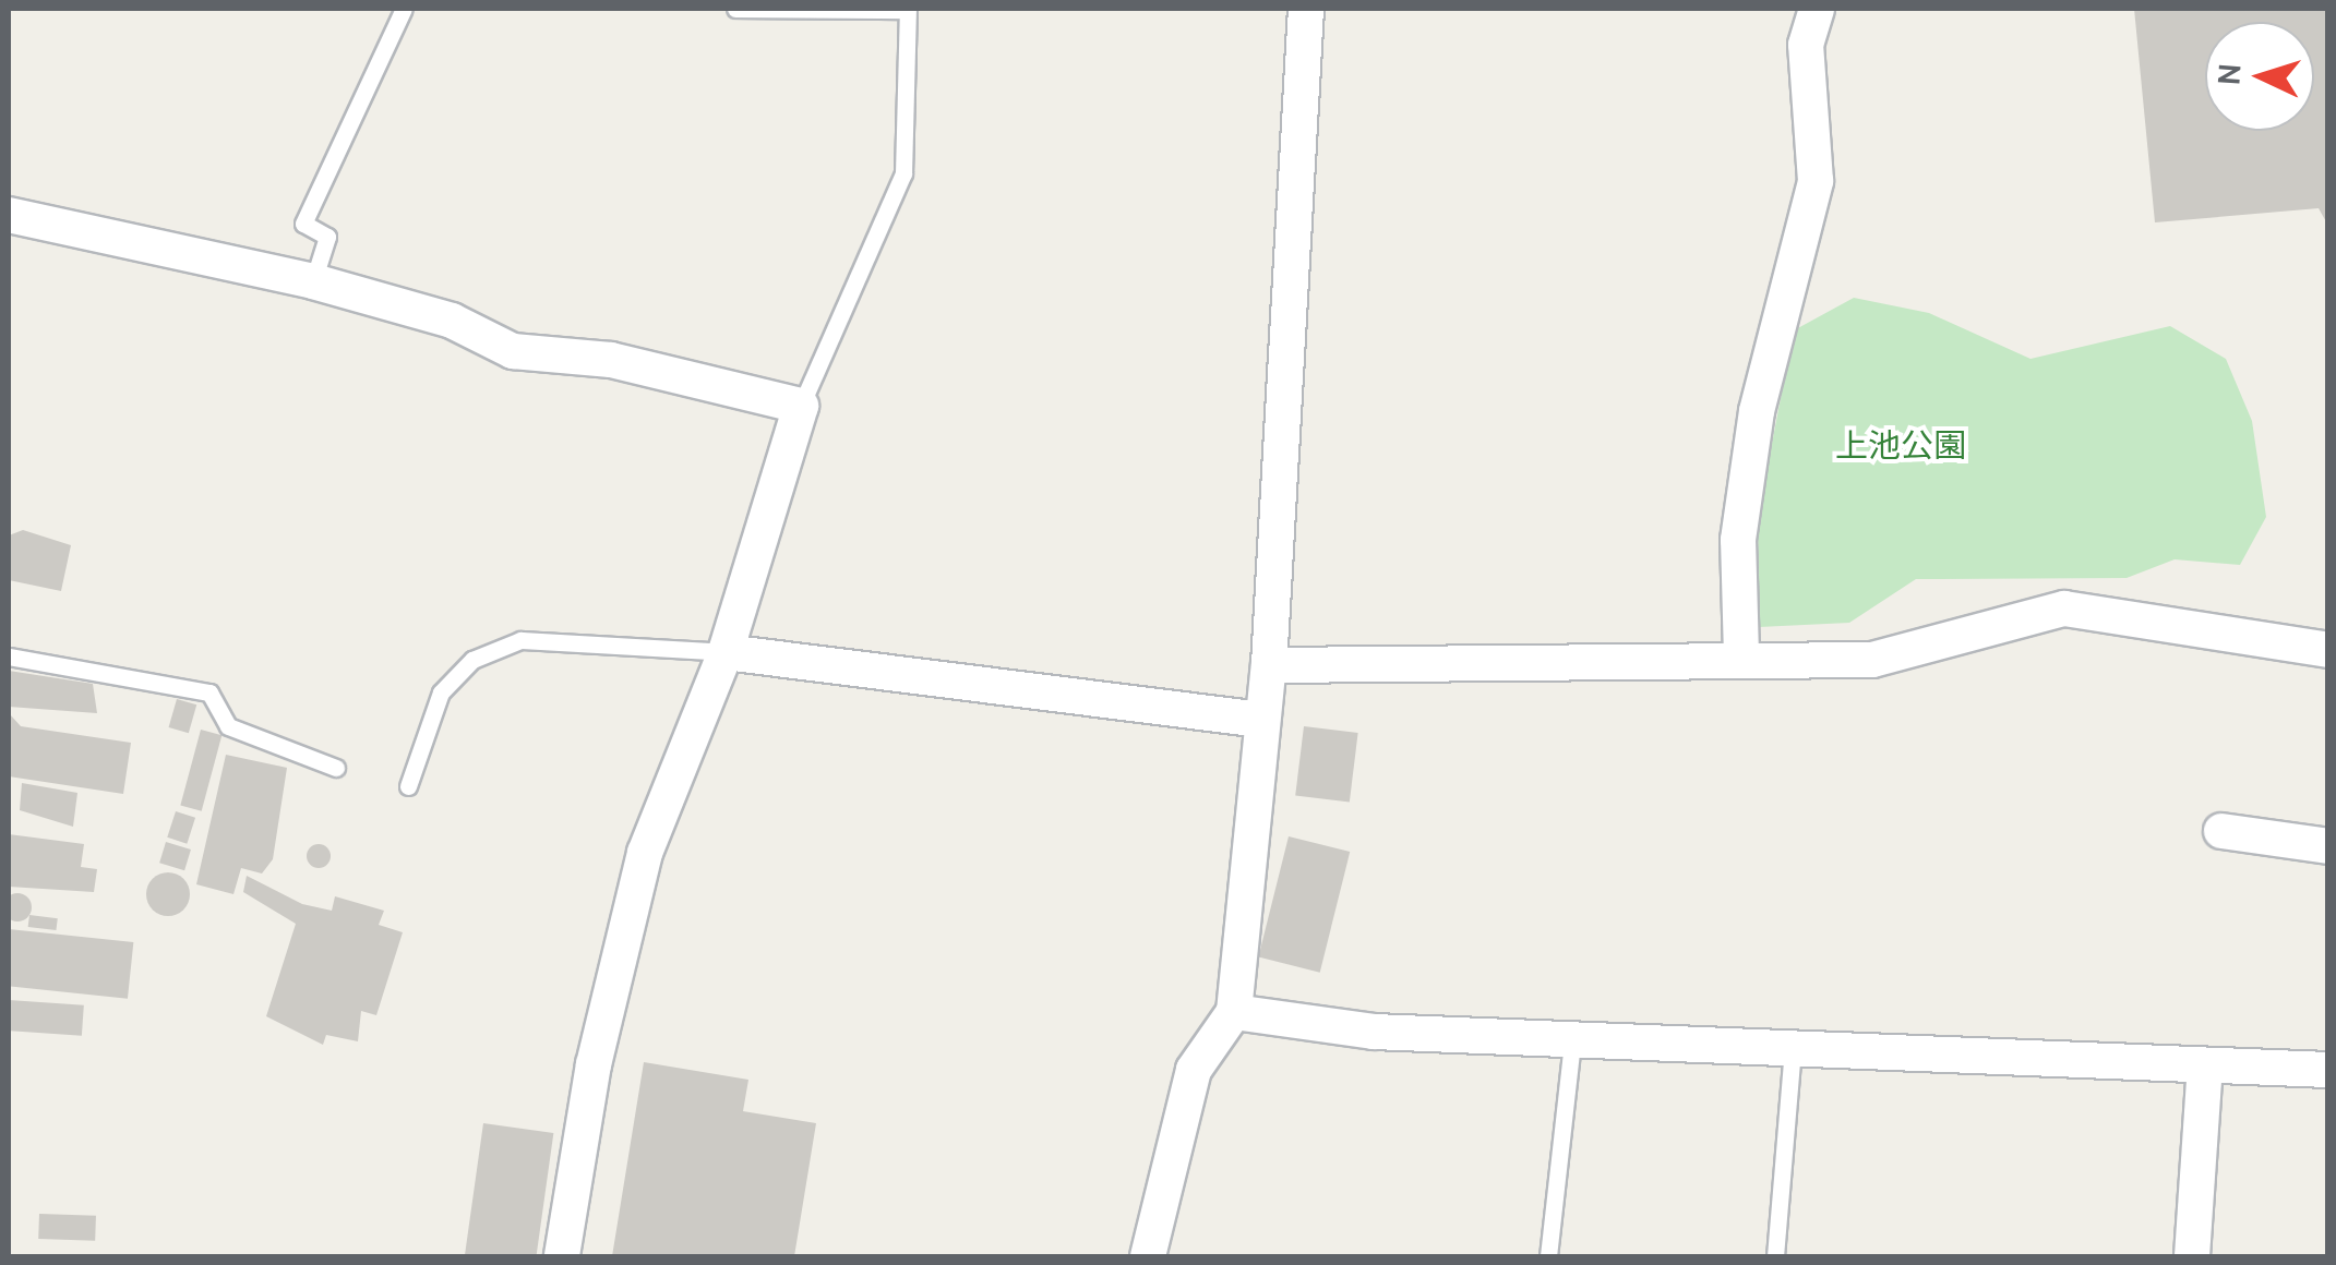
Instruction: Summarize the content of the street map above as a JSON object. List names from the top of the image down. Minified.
{"parks":["上池公園"],"north":"left"}
